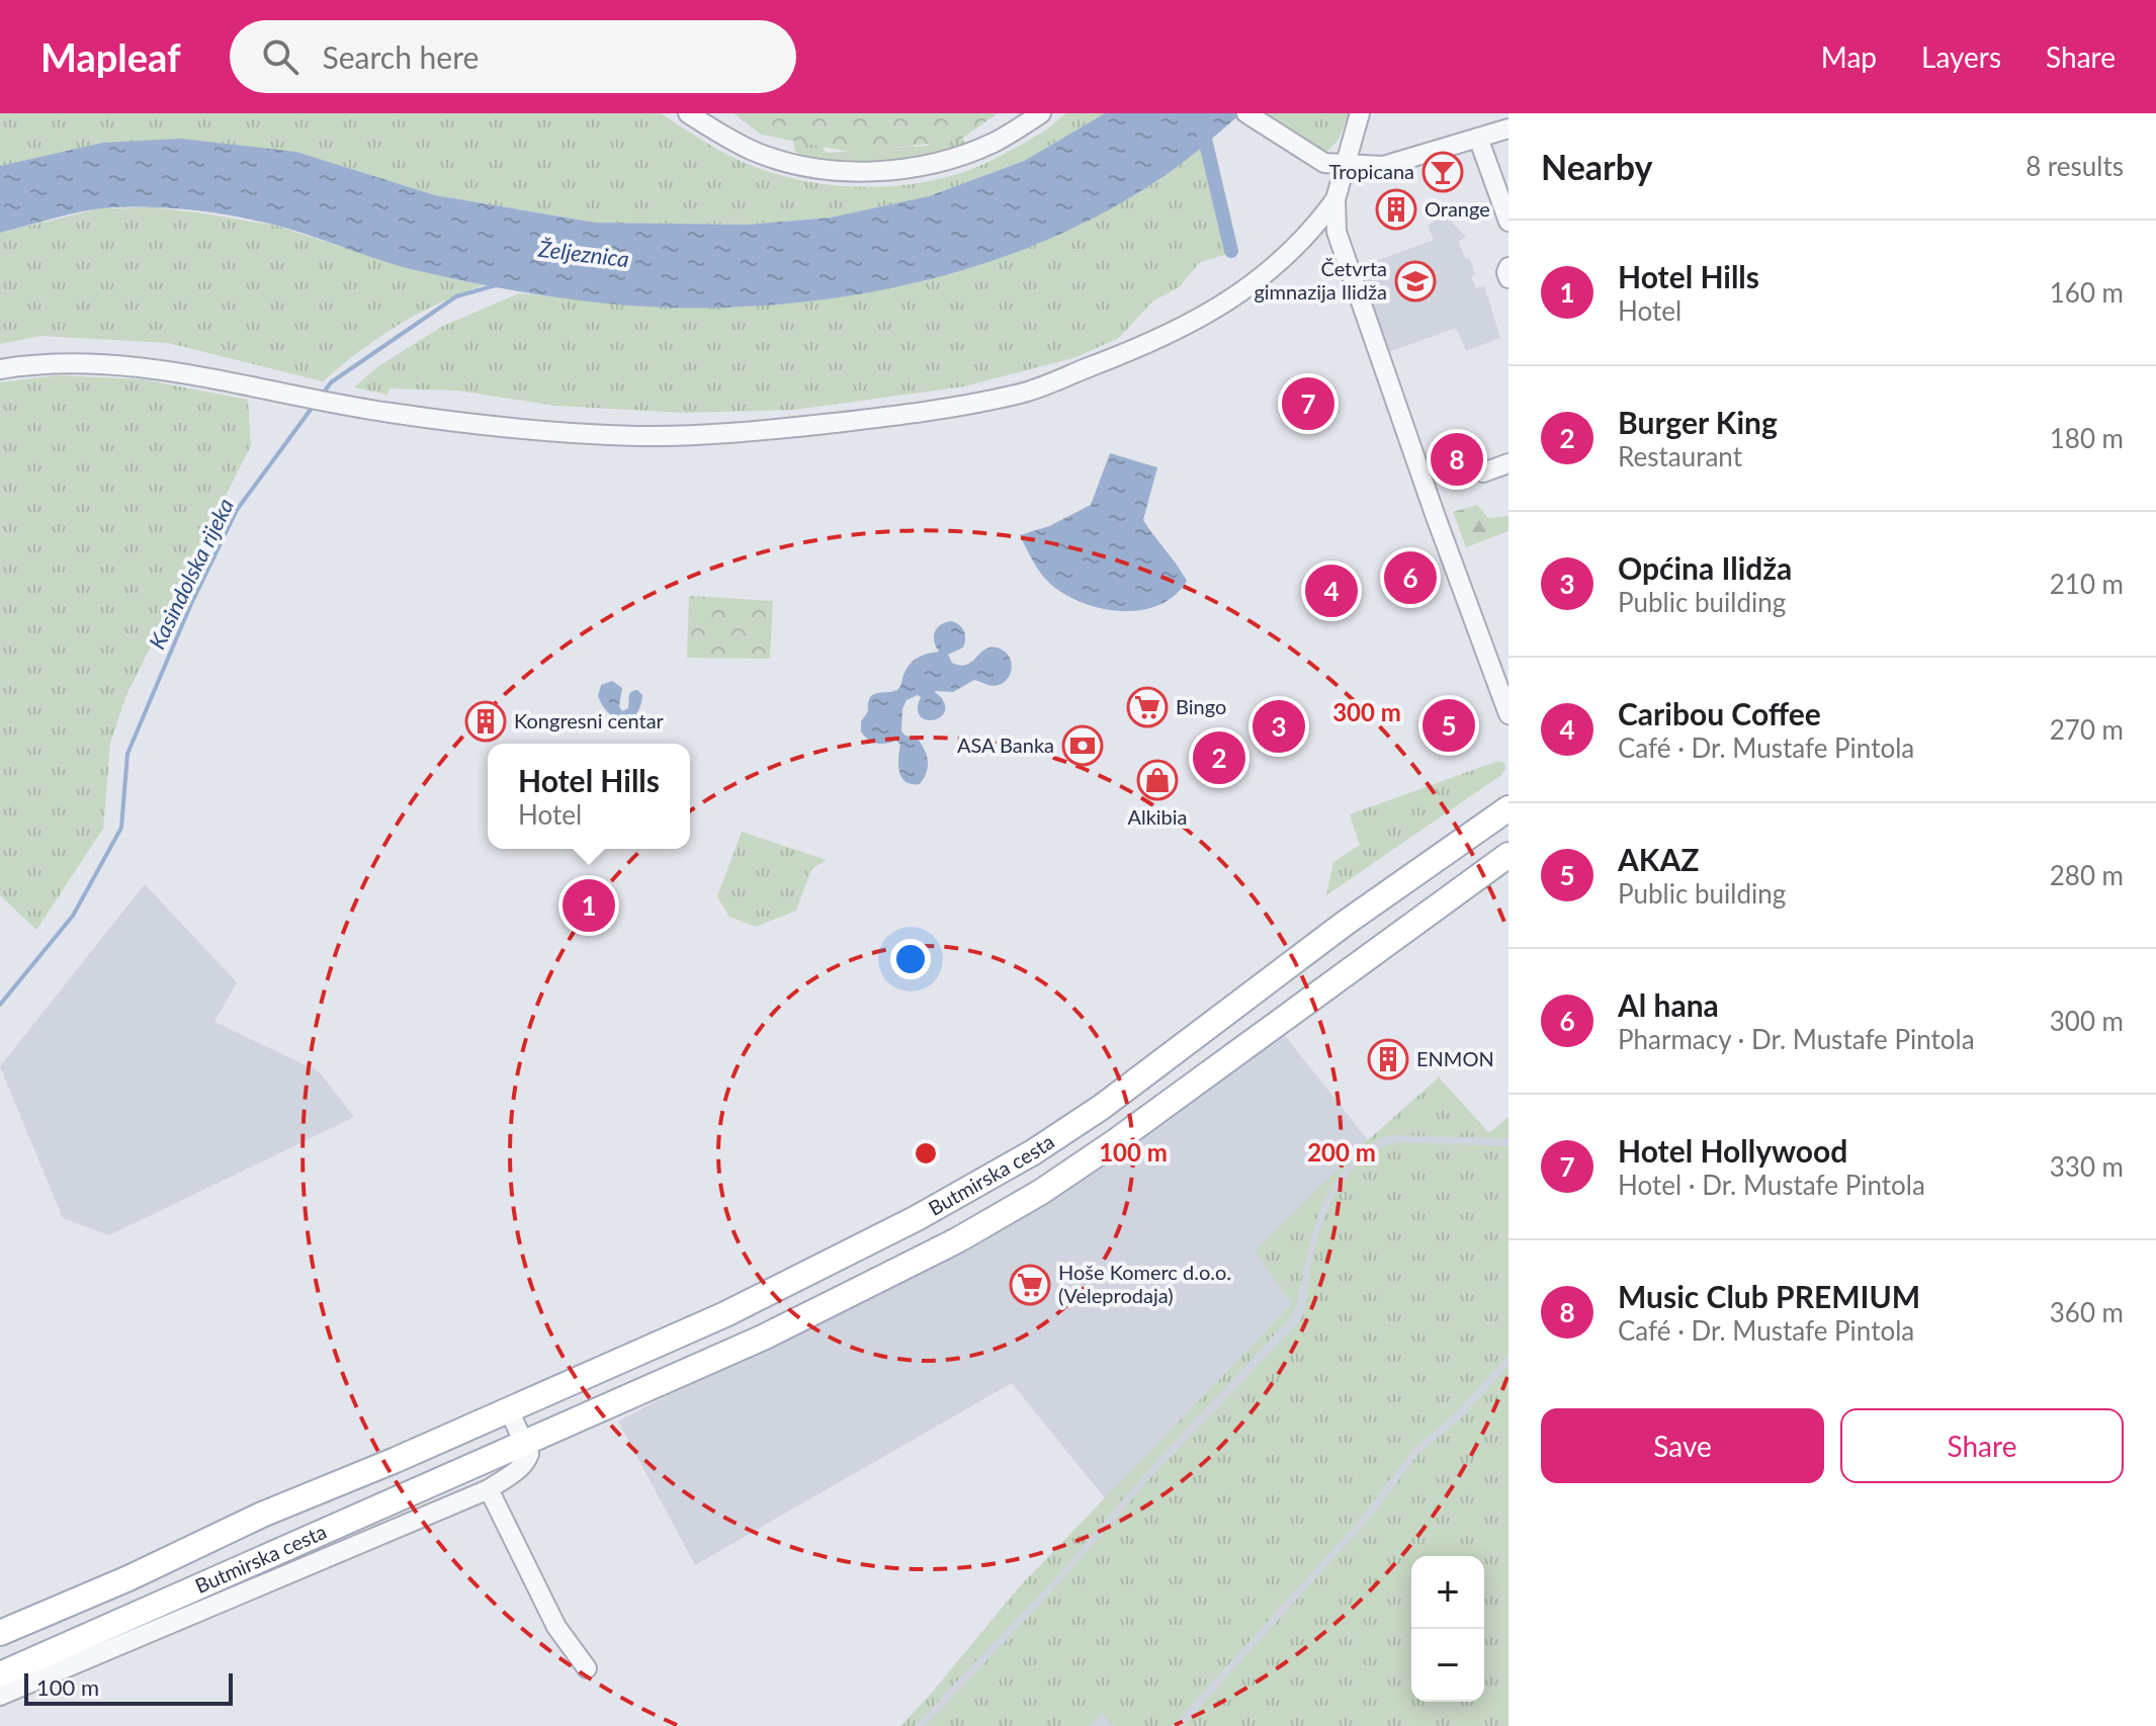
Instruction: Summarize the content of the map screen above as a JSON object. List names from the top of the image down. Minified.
{"streets":{"main road":["Butmirska cesta"]},"water":["Željeznica","Kasindolska rijeka"],"places":{"bar":["Tropicana"],"building":["Orange","Kongresni centar","ENMON"],"school or university":["Četvrta gimnazija Ilidža"],"supermarket":["Bingo","Hoše Komerc d.o.o. (Veleprodaja)"],"bank":["ASA Banka"],"shop":["Alkibia"]},"scale_bar":"100 m","page":{"header":"Mapleaf","search":"Search here","nav":["Map","Layers","Share"],"heading":["Nearby","8 results"],"list":[{"mark":"1","name":"Hotel Hills","note":"Hotel","value":"160 m"},{"mark":"2","name":"Burger King","note":"Restaurant","value":"180 m"},{"mark":"3","name":"Općina Ilidža","note":"Public building","value":"210 m"},{"mark":"4","name":"Caribou Coffee","note":"Café · Dr. Mustafe Pintola","value":"270 m"},{"mark":"5","name":"AKAZ","note":"Public building","value":"280 m"},{"mark":"6","name":"Al hana","note":"Pharmacy · Dr. Mustafe Pintola","value":"300 m"},{"mark":"7","name":"Hotel Hollywood","note":"Hotel · Dr. Mustafe Pintola","value":"330 m"},{"mark":"8","name":"Music Club PREMIUM","note":"Café · Dr. Mustafe Pintola","value":"360 m"}],"pins":["7","8","6","4","5","3","2","1"],"popup":["Hotel Hills","Hotel"],"buttons":["Save","Share"],"map_buttons":["+","−"],"scale":"100 m"},"rings":["300 m","100 m","200 m"]}
